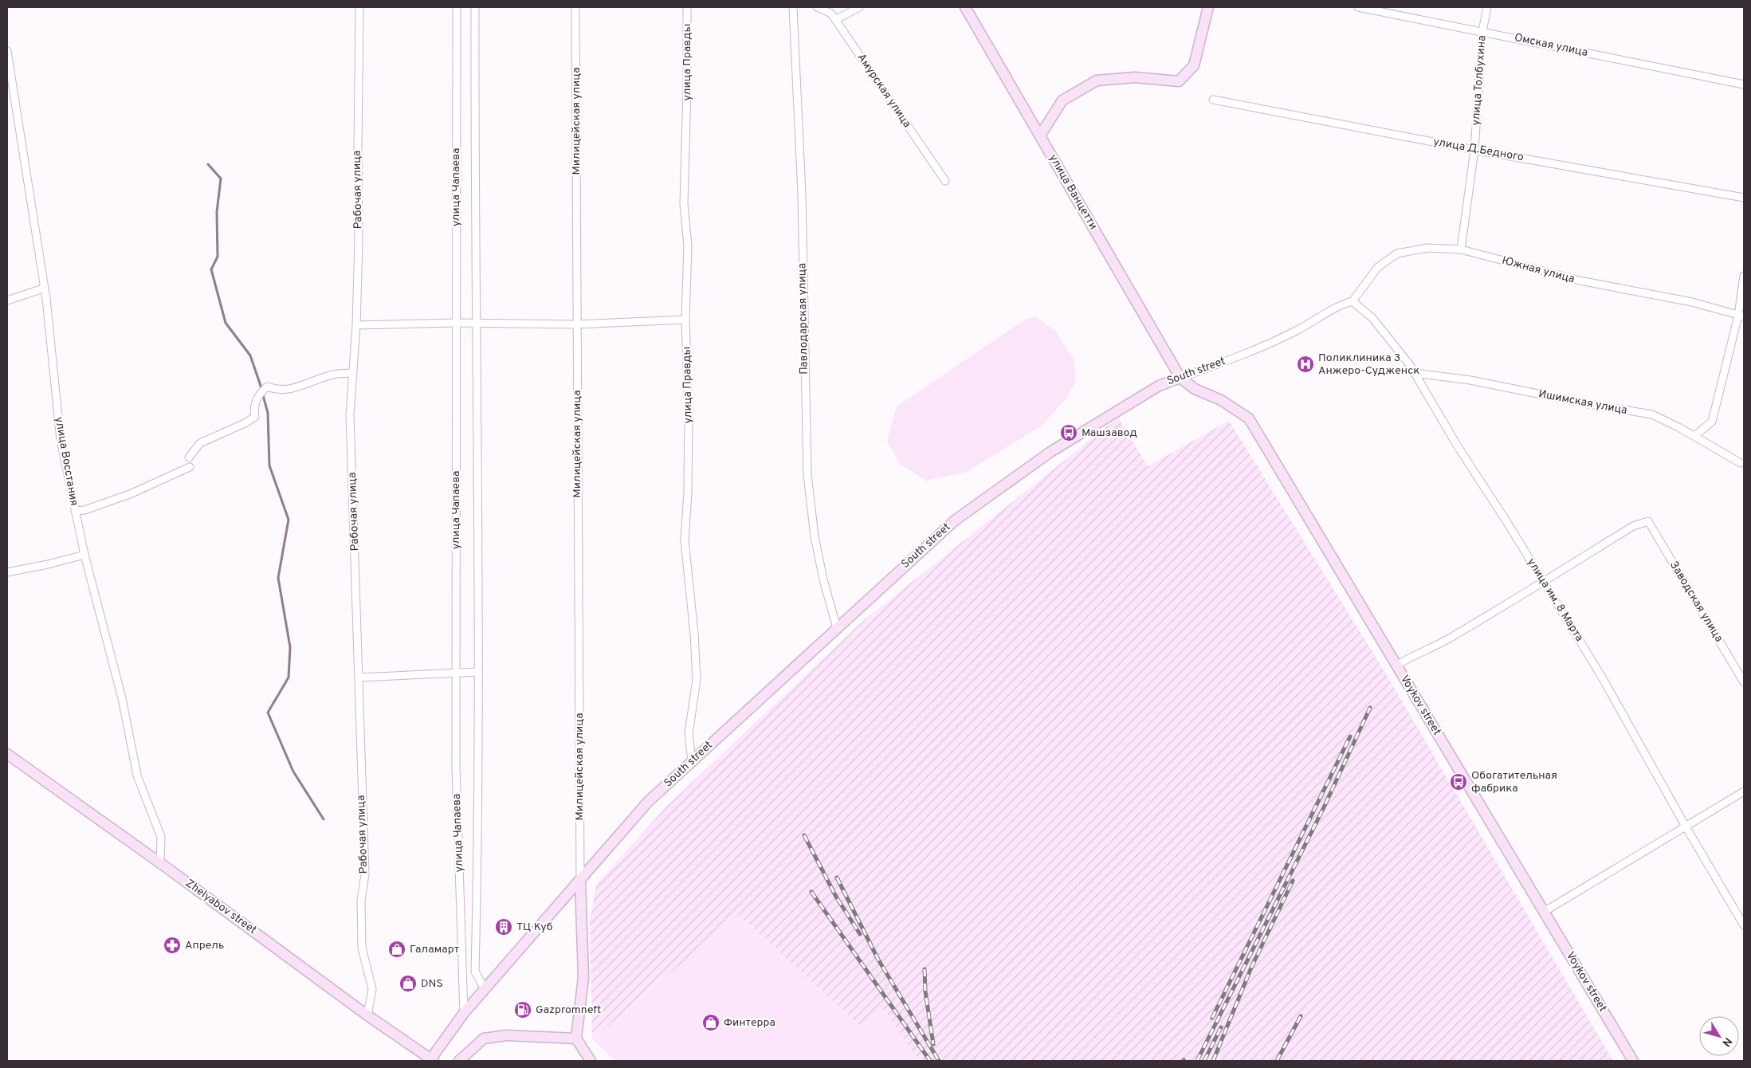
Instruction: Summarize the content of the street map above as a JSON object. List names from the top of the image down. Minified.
{"streets":{"street":["Омская улица","улица Правды","улица Толбухина","Амурская улица","Милицейская улица","улица Д.Бедного","улица Чапаева","Рабочая улица","улица Ванцетти","Южная улица","Павлодарская улица","South street","Ишимская улица","улица Восстания","улица им. 8 Марта","Заводская улица","Voykov street","Zhelyabov street"]},"crossings":[["Омская улица","улица Толбухина"],["улица Правды","South street"],["улица Толбухина","улица Д.Бедного"],["улица Толбухина","Южная улица"],["Милицейская улица","South street"],["улица Чапаева","South street"],["Рабочая улица","Zhelyabov street"],["улица Ванцетти","South street"],["улица Ванцетти","Voykov street"],["Южная улица","South street"],["Южная улица","улица им. 8 Марта"],["Павлодарская улица","South street"],["South street","улица им. 8 Марта"],["South street","Voykov street"],["South street","Zhelyabov street"],["Ишимская улица","улица им. 8 Марта"],["улица Восстания","Zhelyabov street"],["улица им. 8 Марта","Заводская улица"]],"places":{"hospital":["Поликлиника 3 Анжеро-Судженск"],"bus stop":["Машзавод","Обогатительная фабрика"],"building":["ТЦ Куб"],"pharmacy":["Апрель"],"shop":["Галамарт","DNS","Финтерра"],"fuel station":["Gazpromneft"]},"north":"bottom right"}
